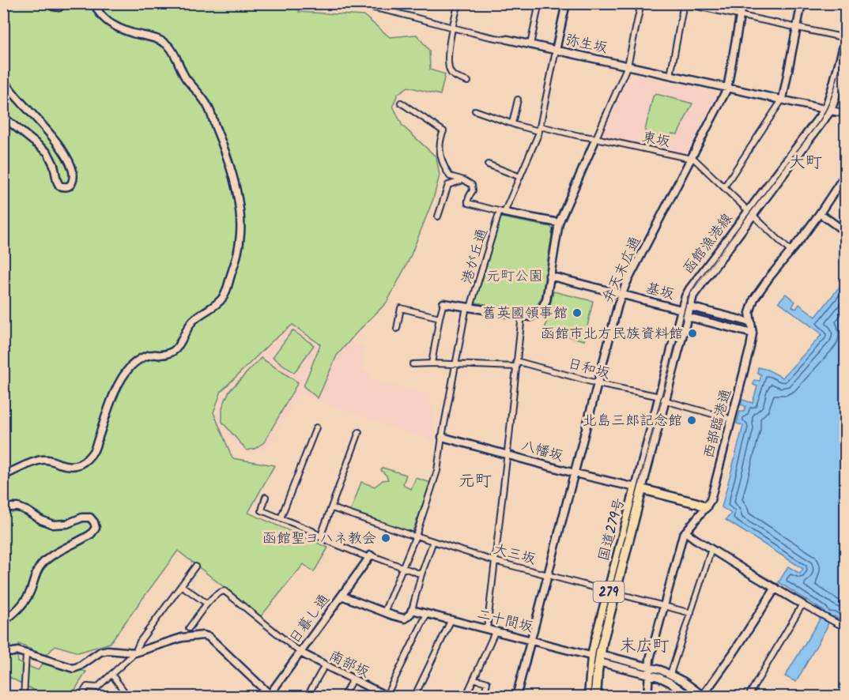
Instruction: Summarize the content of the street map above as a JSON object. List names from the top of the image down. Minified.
{"streets":{"highway":["国道279号","279"],"street":["弥生坂","東坂","函館漁港線","港が丘通","弁天末広通","基坂","日和坂","西部臨港通","八幡坂","大三坂","日暮し通","二十間坂","南部坂"]},"crossings":[["弥生坂","函館漁港線"],["弥生坂","港が丘通"],["弥生坂","弁天末広通"],["東坂","函館漁港線"],["東坂","港が丘通"],["東坂","弁天末広通"],["東坂","西部臨港通"],["函館漁港線","基坂"],["函館漁港線","日和坂"],["函館漁港線","八幡坂"],["函館漁港線","国道279号"],["港が丘通","日和坂"],["港が丘通","八幡坂"],["港が丘通","大三坂"],["弁天末広通","基坂"],["弁天末広通","日和坂"],["弁天末広通","八幡坂"],["弁天末広通","大三坂"],["弁天末広通","二十間坂"],["日和坂","西部臨港通"],["西部臨港通","国道279号"],["西部臨港通","大三坂"],["八幡坂","国道279号"],["国道279号","大三坂"],["国道279号","二十間坂"],["日暮し通","南部坂"]],"districts":["大町","元町","末広町"],"parks":["元町公園"],"places":["舊英國領事館","函館市北方民族資料館","北島三郎記念館","函館聖ヨハネ教会"]}
